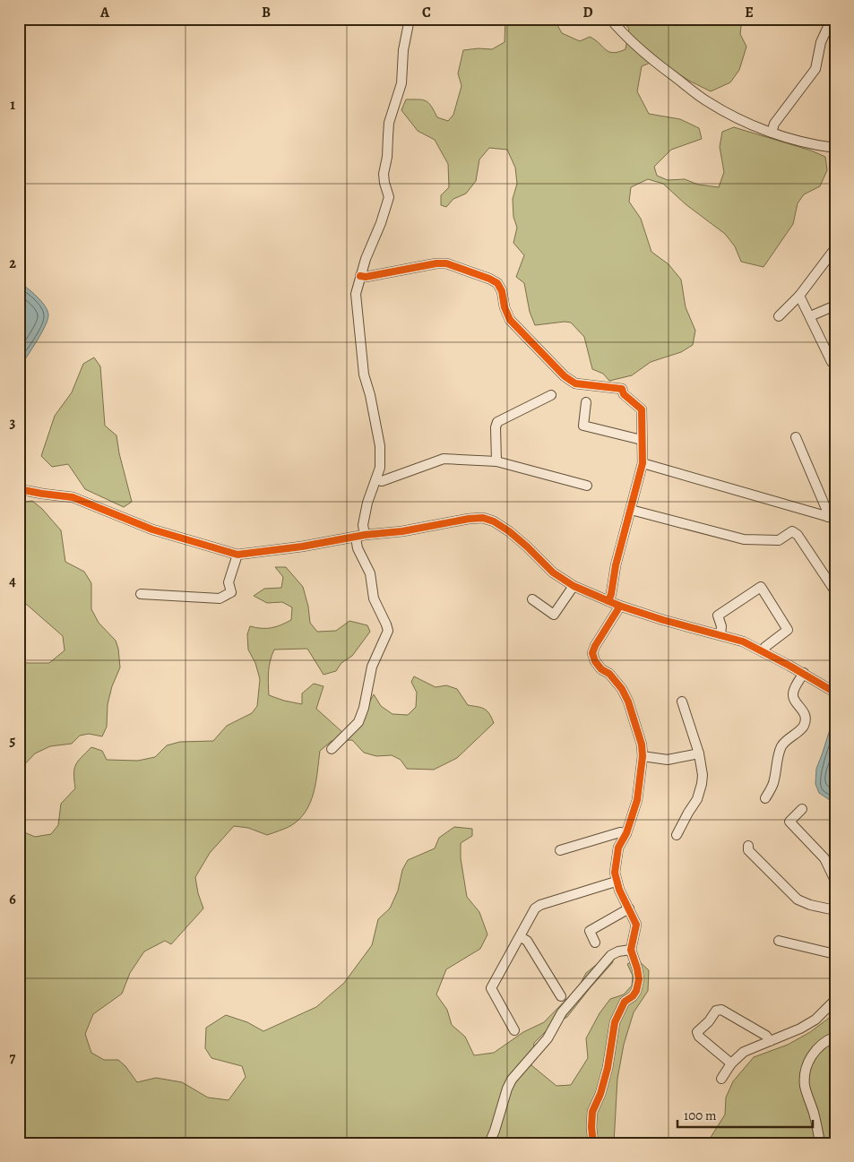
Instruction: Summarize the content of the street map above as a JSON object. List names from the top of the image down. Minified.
{"scale_bar":"100 m","grid":{"columns":["A","B","C","D","E"],"rows":["1","2","3","4","5","6","7"]}}
